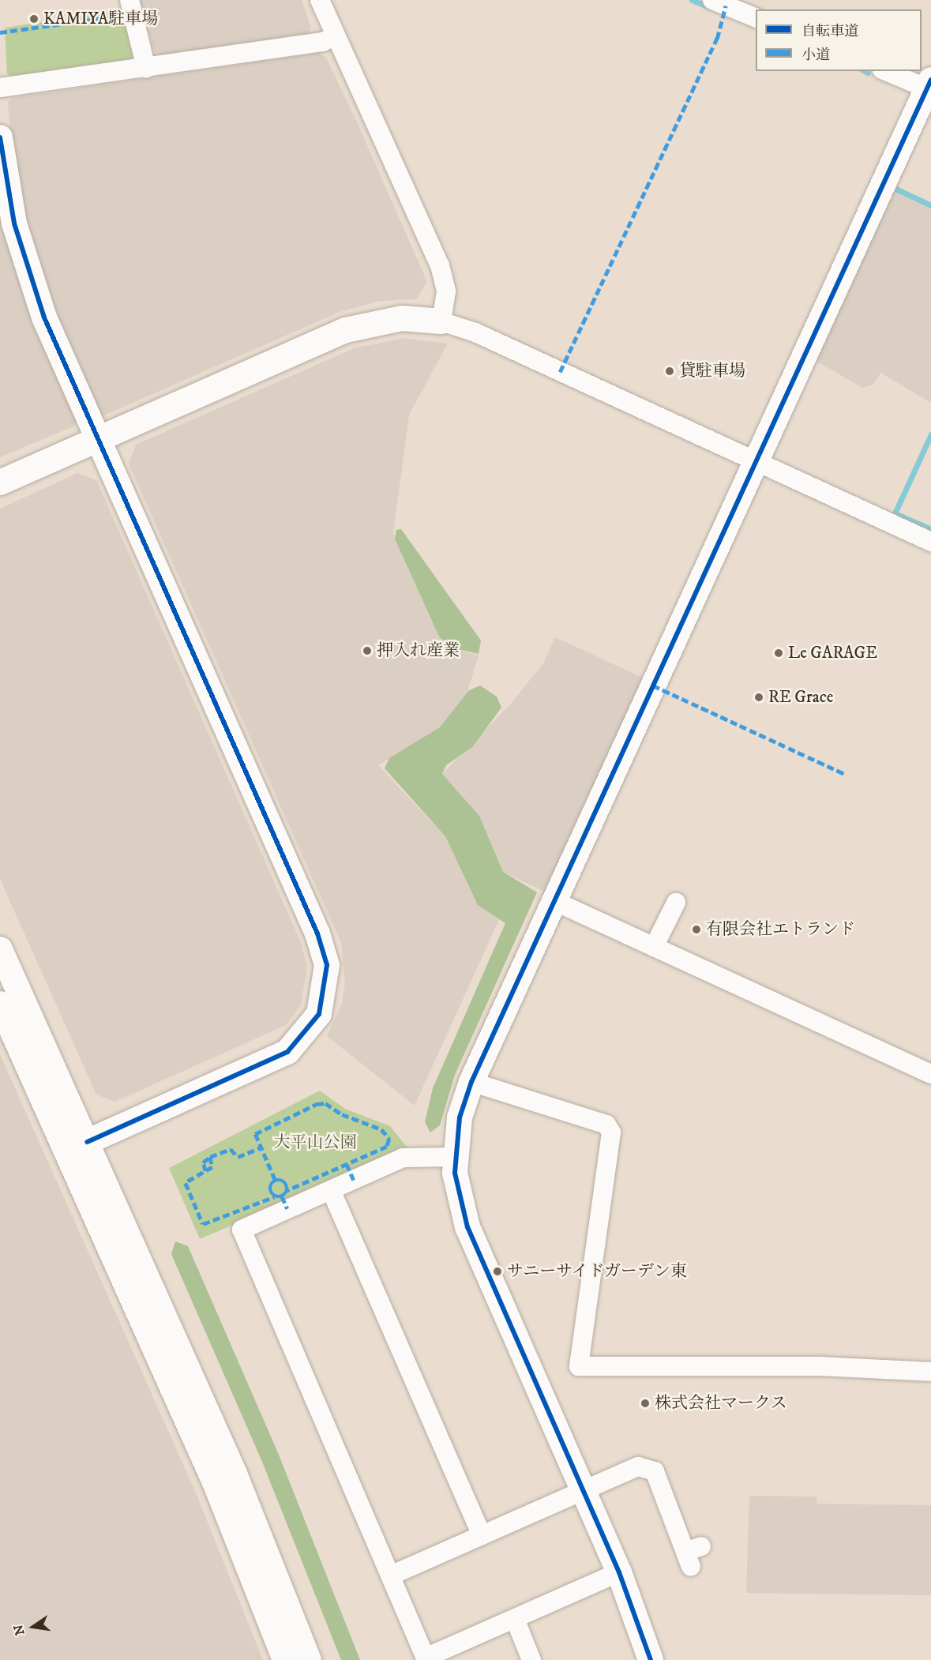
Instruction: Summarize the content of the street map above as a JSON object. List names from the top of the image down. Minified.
{"parks":["大平山公園"],"places":["KAMIYA駐車場","貸駐車場","押入れ産業","Le GARAGE","RE Grace","有限会社エトランド","サニーサイドガーデン東","株式会社マークス"],"legend":["自転車道","小道"],"north":"left"}
